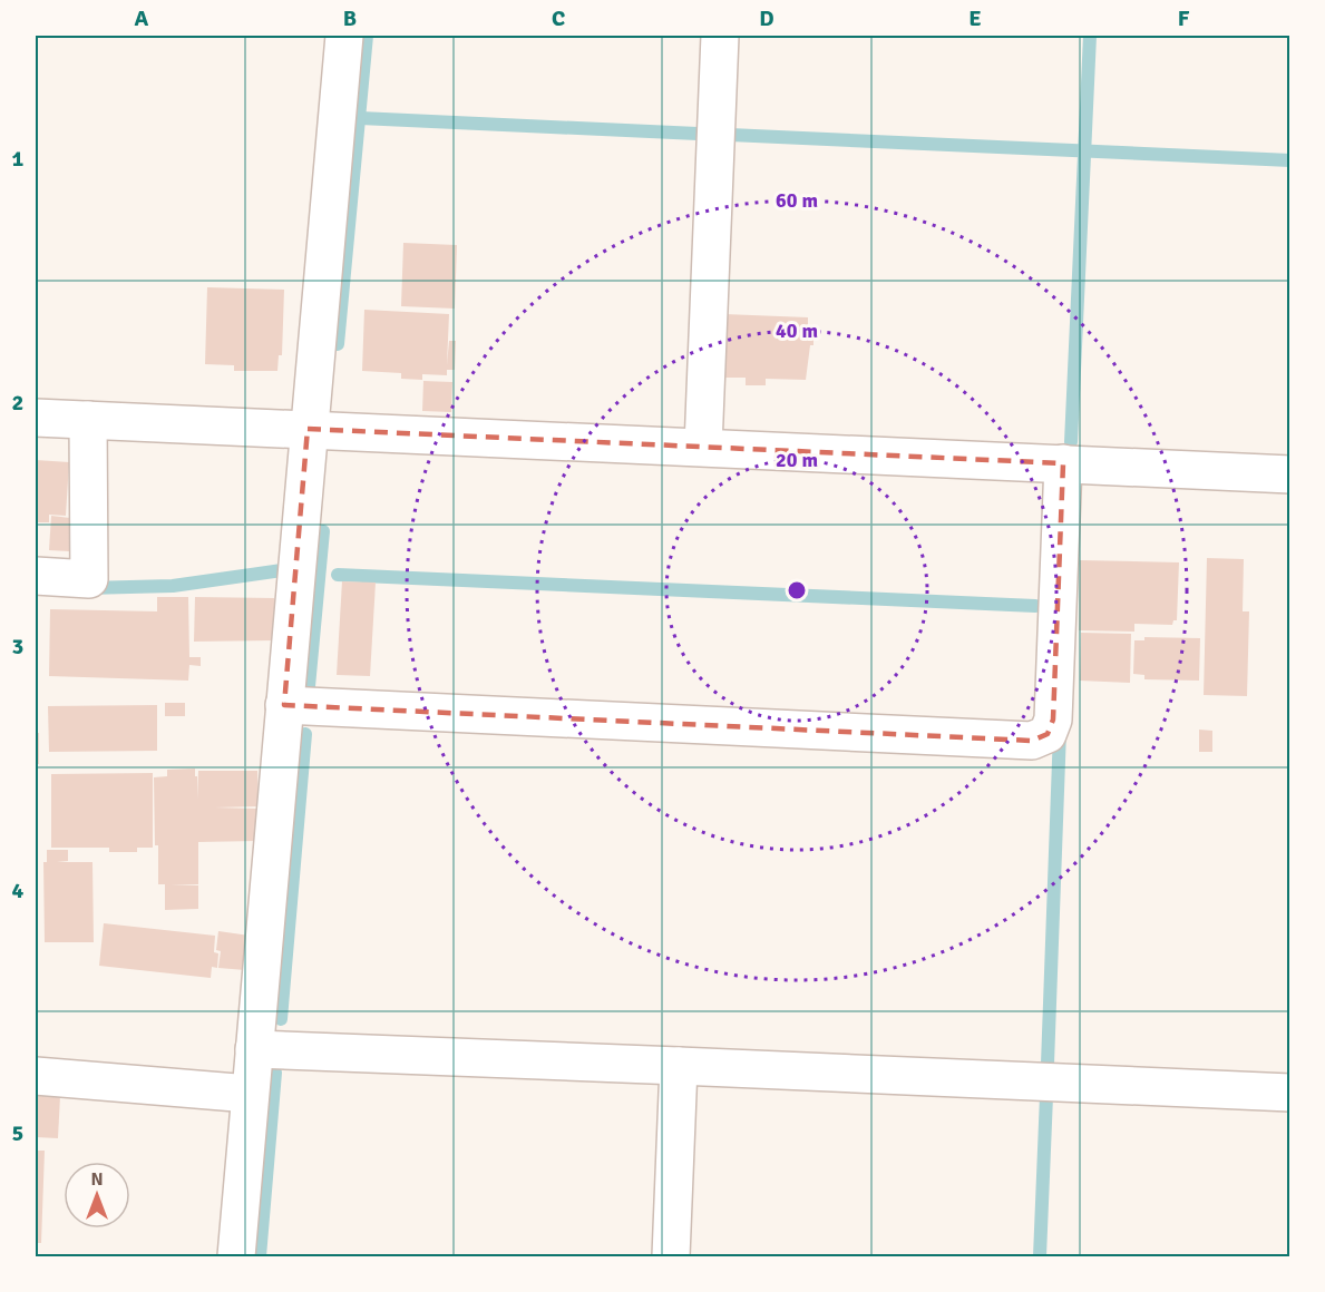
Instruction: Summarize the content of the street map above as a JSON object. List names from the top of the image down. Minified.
{"north":"top","grid":{"columns":["A","B","C","D","E","F"],"rows":["1","2","3","4","5"]},"rings":["60 m","40 m","20 m"]}
